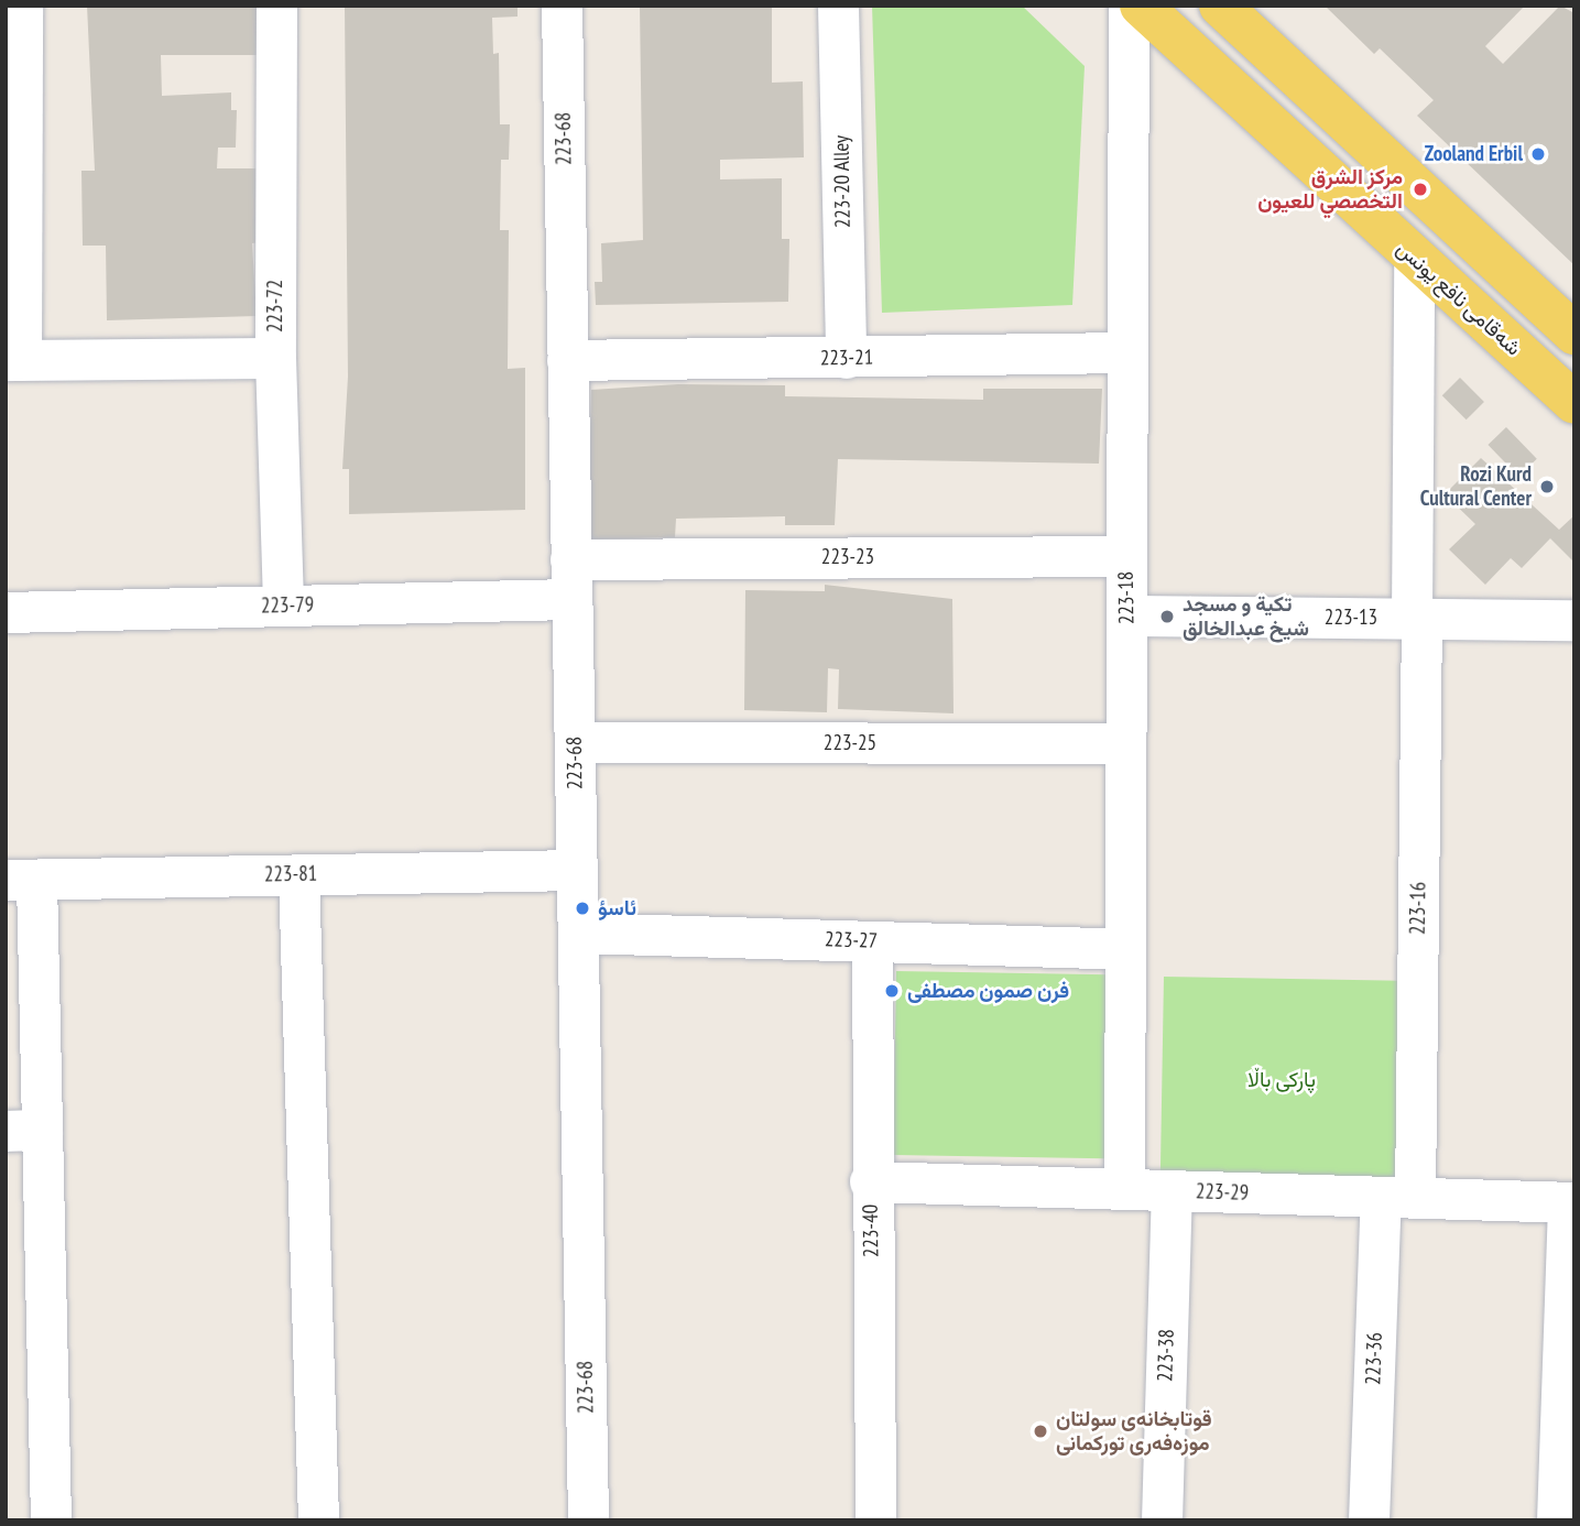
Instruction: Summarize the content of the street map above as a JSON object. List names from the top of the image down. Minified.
{"streets":{"main road":["شەقامی نافع یونس"],"street":["223-68","223-20 Alley","223-72","223-21","223-23","223-18","223-79","223-13","223-25","223-81","223-16","223-27","223-29","223-40","223-38","223-36"]},"crossings":[["223-68","223-21"],["223-68","223-23"],["223-68","223-79"],["223-68","223-25"],["223-68","223-81"],["223-68","223-27"],["223-20 Alley","223-21"],["شەقامی نافع یونس","223-16"],["223-72","223-79"],["223-21","223-18"],["223-23","223-18"],["223-18","223-13"],["223-18","223-25"],["223-18","223-27"],["223-18","223-29"],["223-13","223-16"],["223-16","223-29"],["223-16","223-36"],["223-27","223-40"],["223-29","223-40"],["223-29","223-38"],["223-29","223-36"]],"parks":["پارکی باڵا"],"places":["Zooland Erbil","مركز الشرق التخصصي للعيون","Rozi Kurd Cultural Center","تكية و مسجد شيخ عبدالخالق","ئاسؤ","فرن صمون مصطفى","قوتابخانەی سولتان موزەفەری تورکمانی"]}
